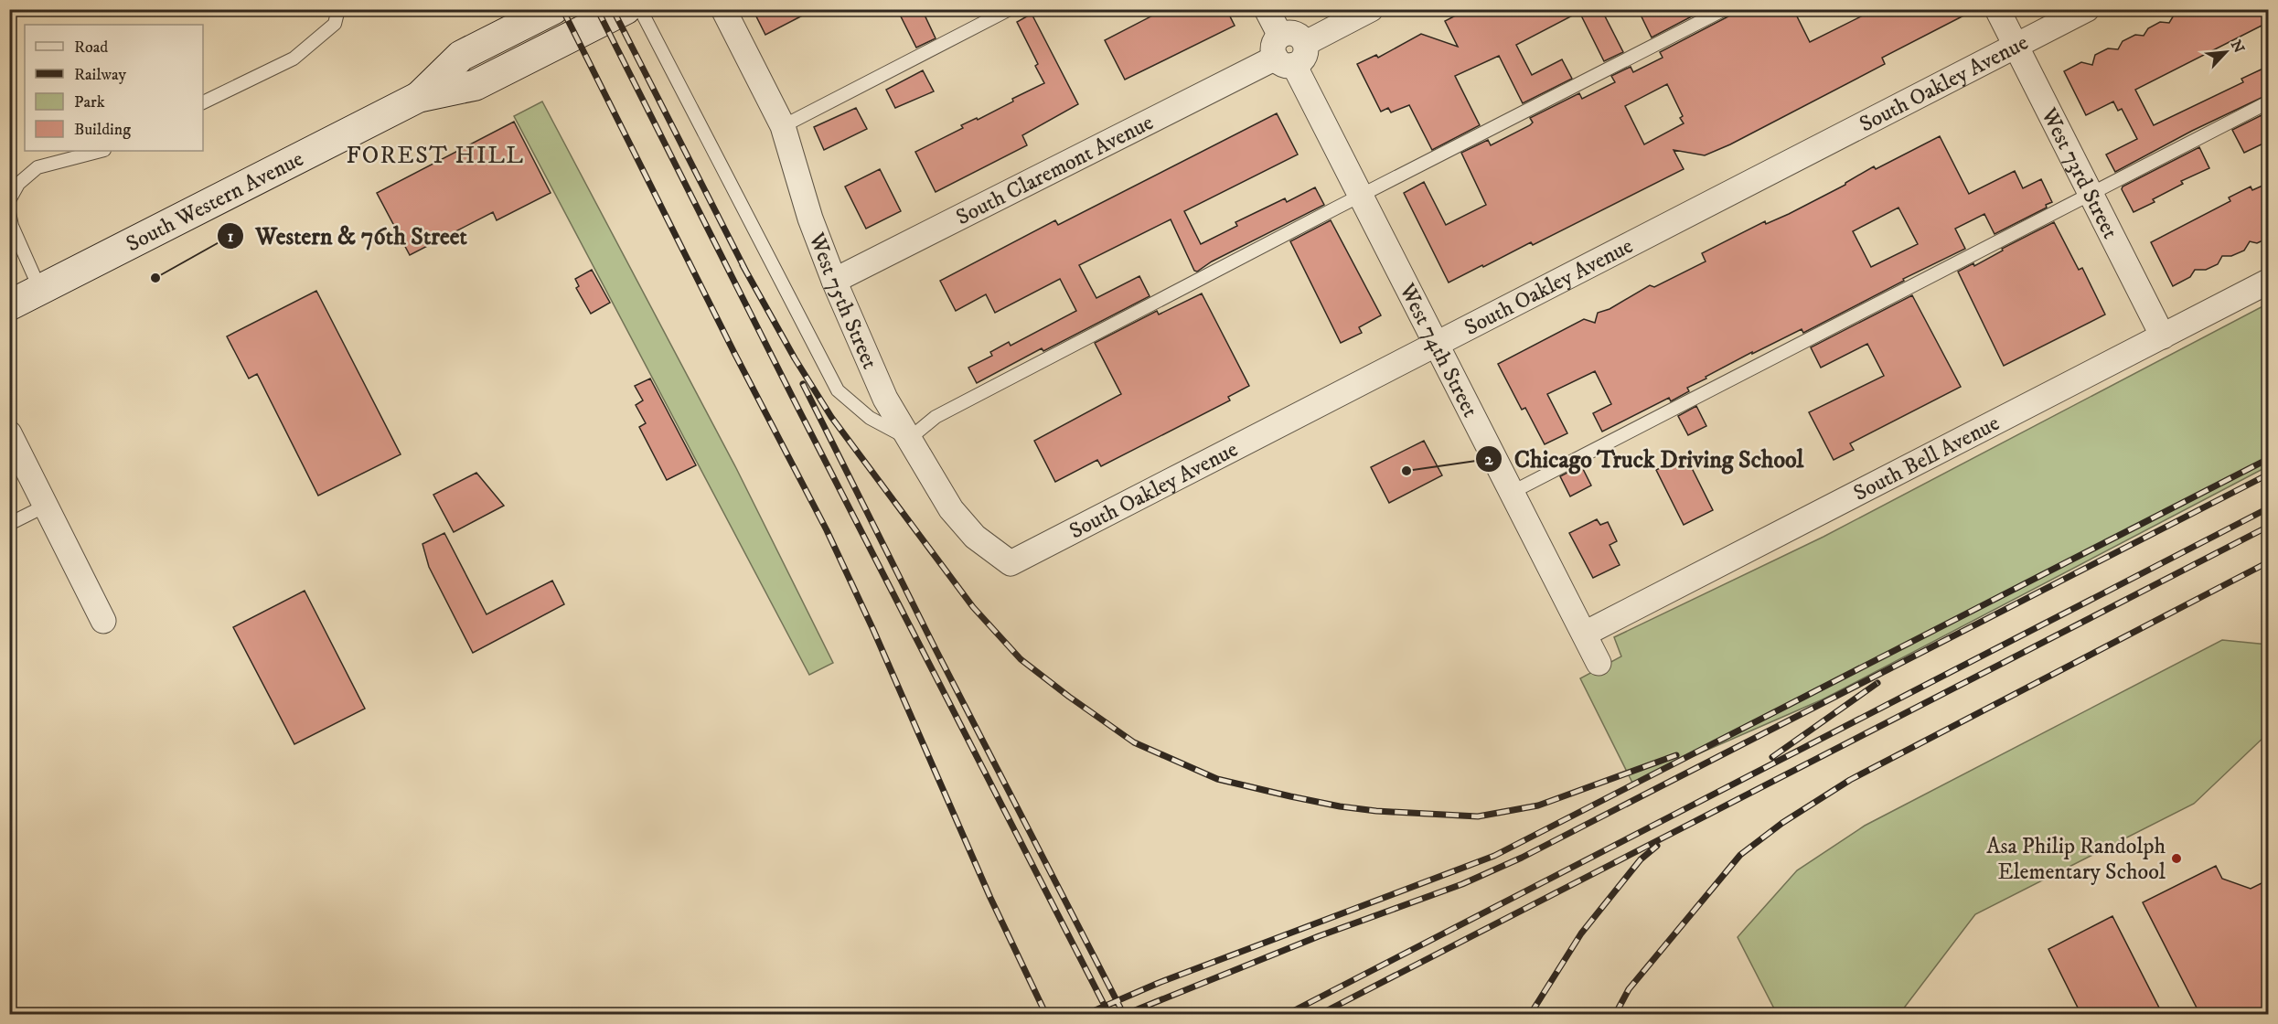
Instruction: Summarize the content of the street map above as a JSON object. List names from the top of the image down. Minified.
{"streets":{"main road":["South Western Avenue"],"street":["South Oakley Avenue","South Claremont Avenue","West 73rd Street","West 75th Street","West 74th Street","South Bell Avenue"]},"crossings":[["South Oakley Avenue","West 73rd Street"],["South Oakley Avenue","West 75th Street"],["South Oakley Avenue","West 74th Street"],["South Claremont Avenue","West 75th Street"],["South Claremont Avenue","West 74th Street"],["West 73rd Street","South Bell Avenue"],["West 74th Street","South Bell Avenue"]],"districts":["FOREST HILL"],"places":["Western & 76th Street","Chicago Truck Driving School","Asa Philip Randolph Elementary School"],"legend":["Road","Railway","Park","Building"],"north":"top right"}
